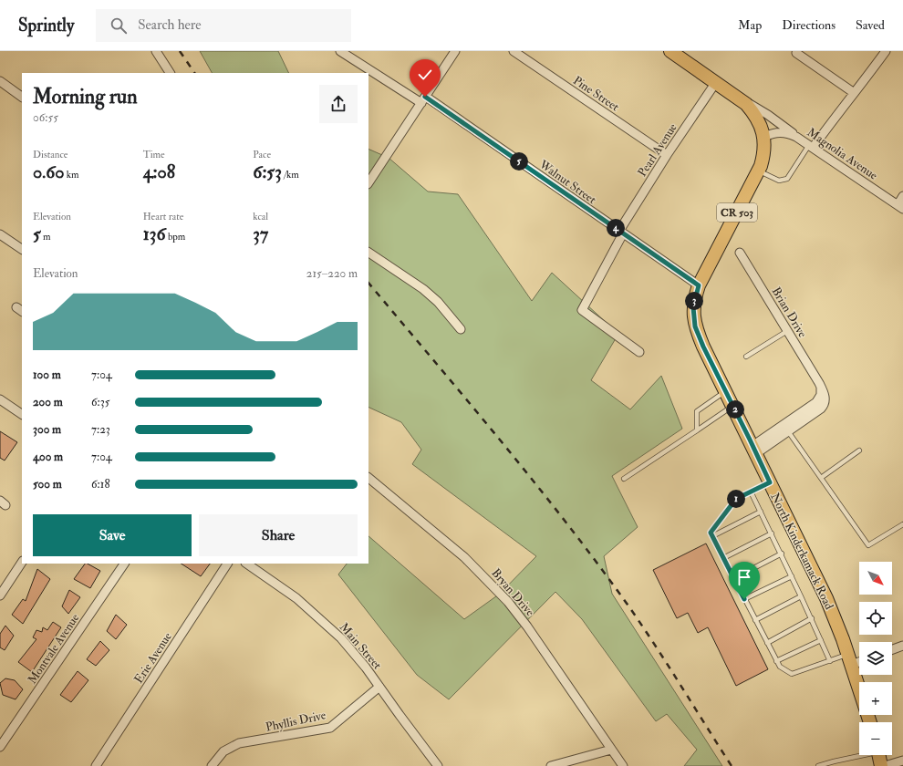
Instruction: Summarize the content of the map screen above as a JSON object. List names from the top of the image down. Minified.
{"streets":{"main road":["CR 503","North Kinderkamack Road"],"street":["Pine Street","Pearl Avenue","Magnolia Avenue","Walnut Street","Brian Drive","Bryan Drive","Main Street","Montvale Avenue","Erie Avenue","Phyllis Drive"]},"crossings":[["Pine Street","Pearl Avenue"],["Pearl Avenue","Walnut Street"],["Pearl Avenue","North Kinderkamack Road"],["Magnolia Avenue","North Kinderkamack Road"],["Walnut Street","North Kinderkamack Road"],["Brian Drive","North Kinderkamack Road"],["Main Street","Phyllis Drive"]],"north":"bottom right","page":{"header":"Sprintly","search":"Search here","nav":["Map","Directions","Saved"],"heading":["Morning run","06:55"],"stats":[["Distance","0.60 km"],["Time","4:08"],["Pace","6:53 /km"],["Elevation","5 m"],["Heart rate","136 bpm"],["kcal","37"]],"pins":["5","4","3","2","1"],"chart":["Elevation","215–220 m"],"list":[{"name":"100 m","note":"7:04"},{"name":"200 m","note":"6:35"},{"name":"300 m","note":"7:23"},{"name":"400 m","note":"7:04"},{"name":"500 m","note":"6:18"}],"buttons":["Save","Share"],"map_buttons":["+","−"]}}
